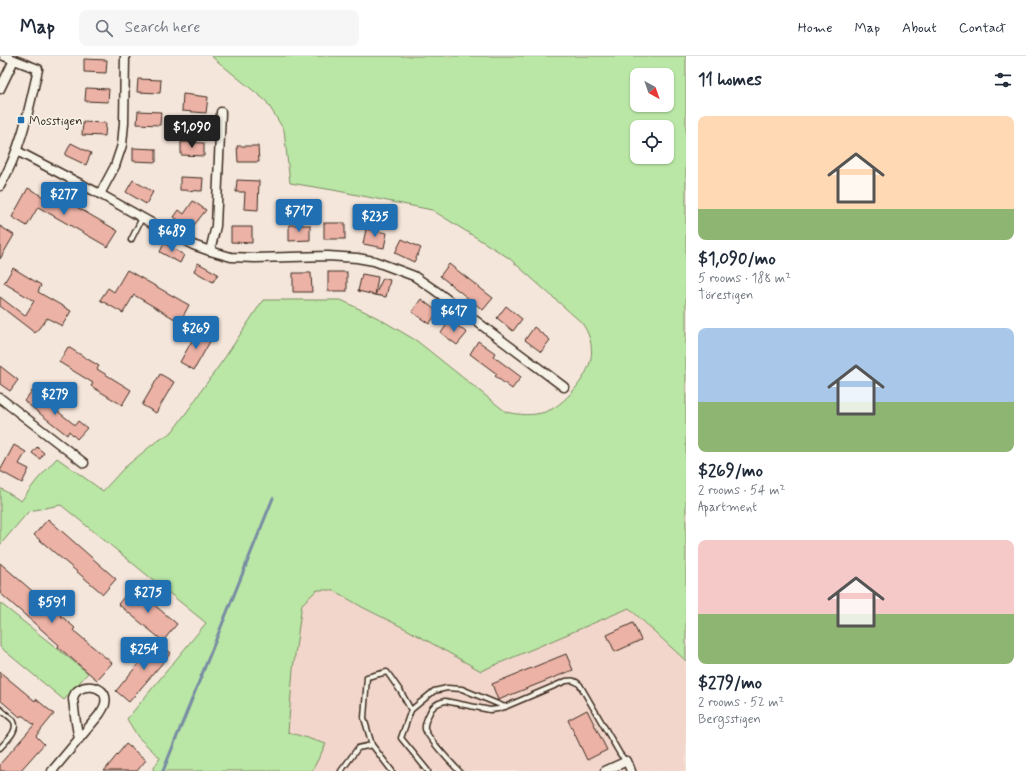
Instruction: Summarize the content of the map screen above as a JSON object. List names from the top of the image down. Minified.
{"places":{"transit":["Mosstigen"]},"north":"bottom right","page":{"header":"Map","search":"Search here","nav":["Home","Map","About","Contact"],"heading":"11 homes","list":[{"name":"$1,090/mo","note":"5 rooms · 188 m² · Törestigen"},{"name":"$269/mo","note":"2 rooms · 54 m² · Apartment"},{"name":"$279/mo","note":"2 rooms · 52 m² · Bergsstigen"}],"price":["$1,090","$277","$717","$235","$689","$617","$269","$279","$275","$591","$254"]}}
